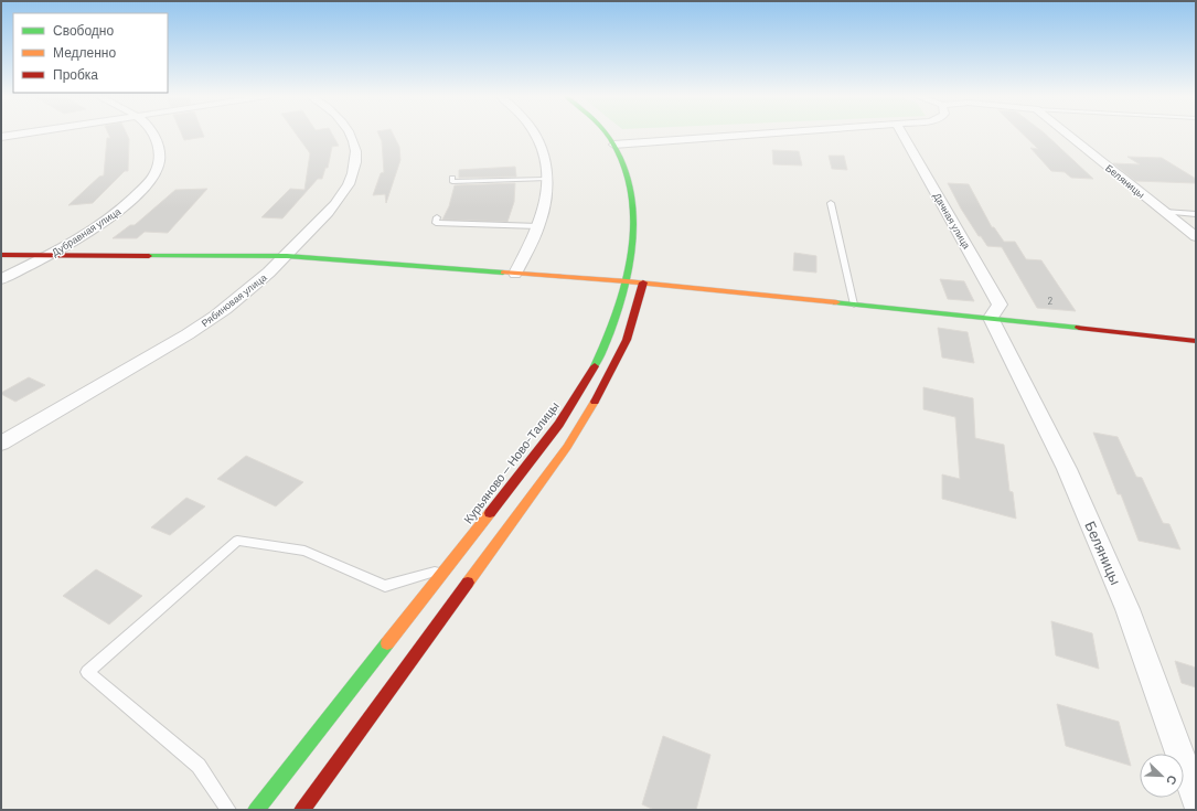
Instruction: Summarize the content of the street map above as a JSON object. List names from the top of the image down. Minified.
{"streets":{"main road":["Курьяново — Ново-Талицы"],"street":["Беляницы","Дачная улица","Дубравная улица","Рябиновая улица"]},"crossings":[["Беляницы","Дачная улица"]],"house_numbers":["2"],"legend":["Свободно","Медленно","Пробка"],"north":"bottom right"}
